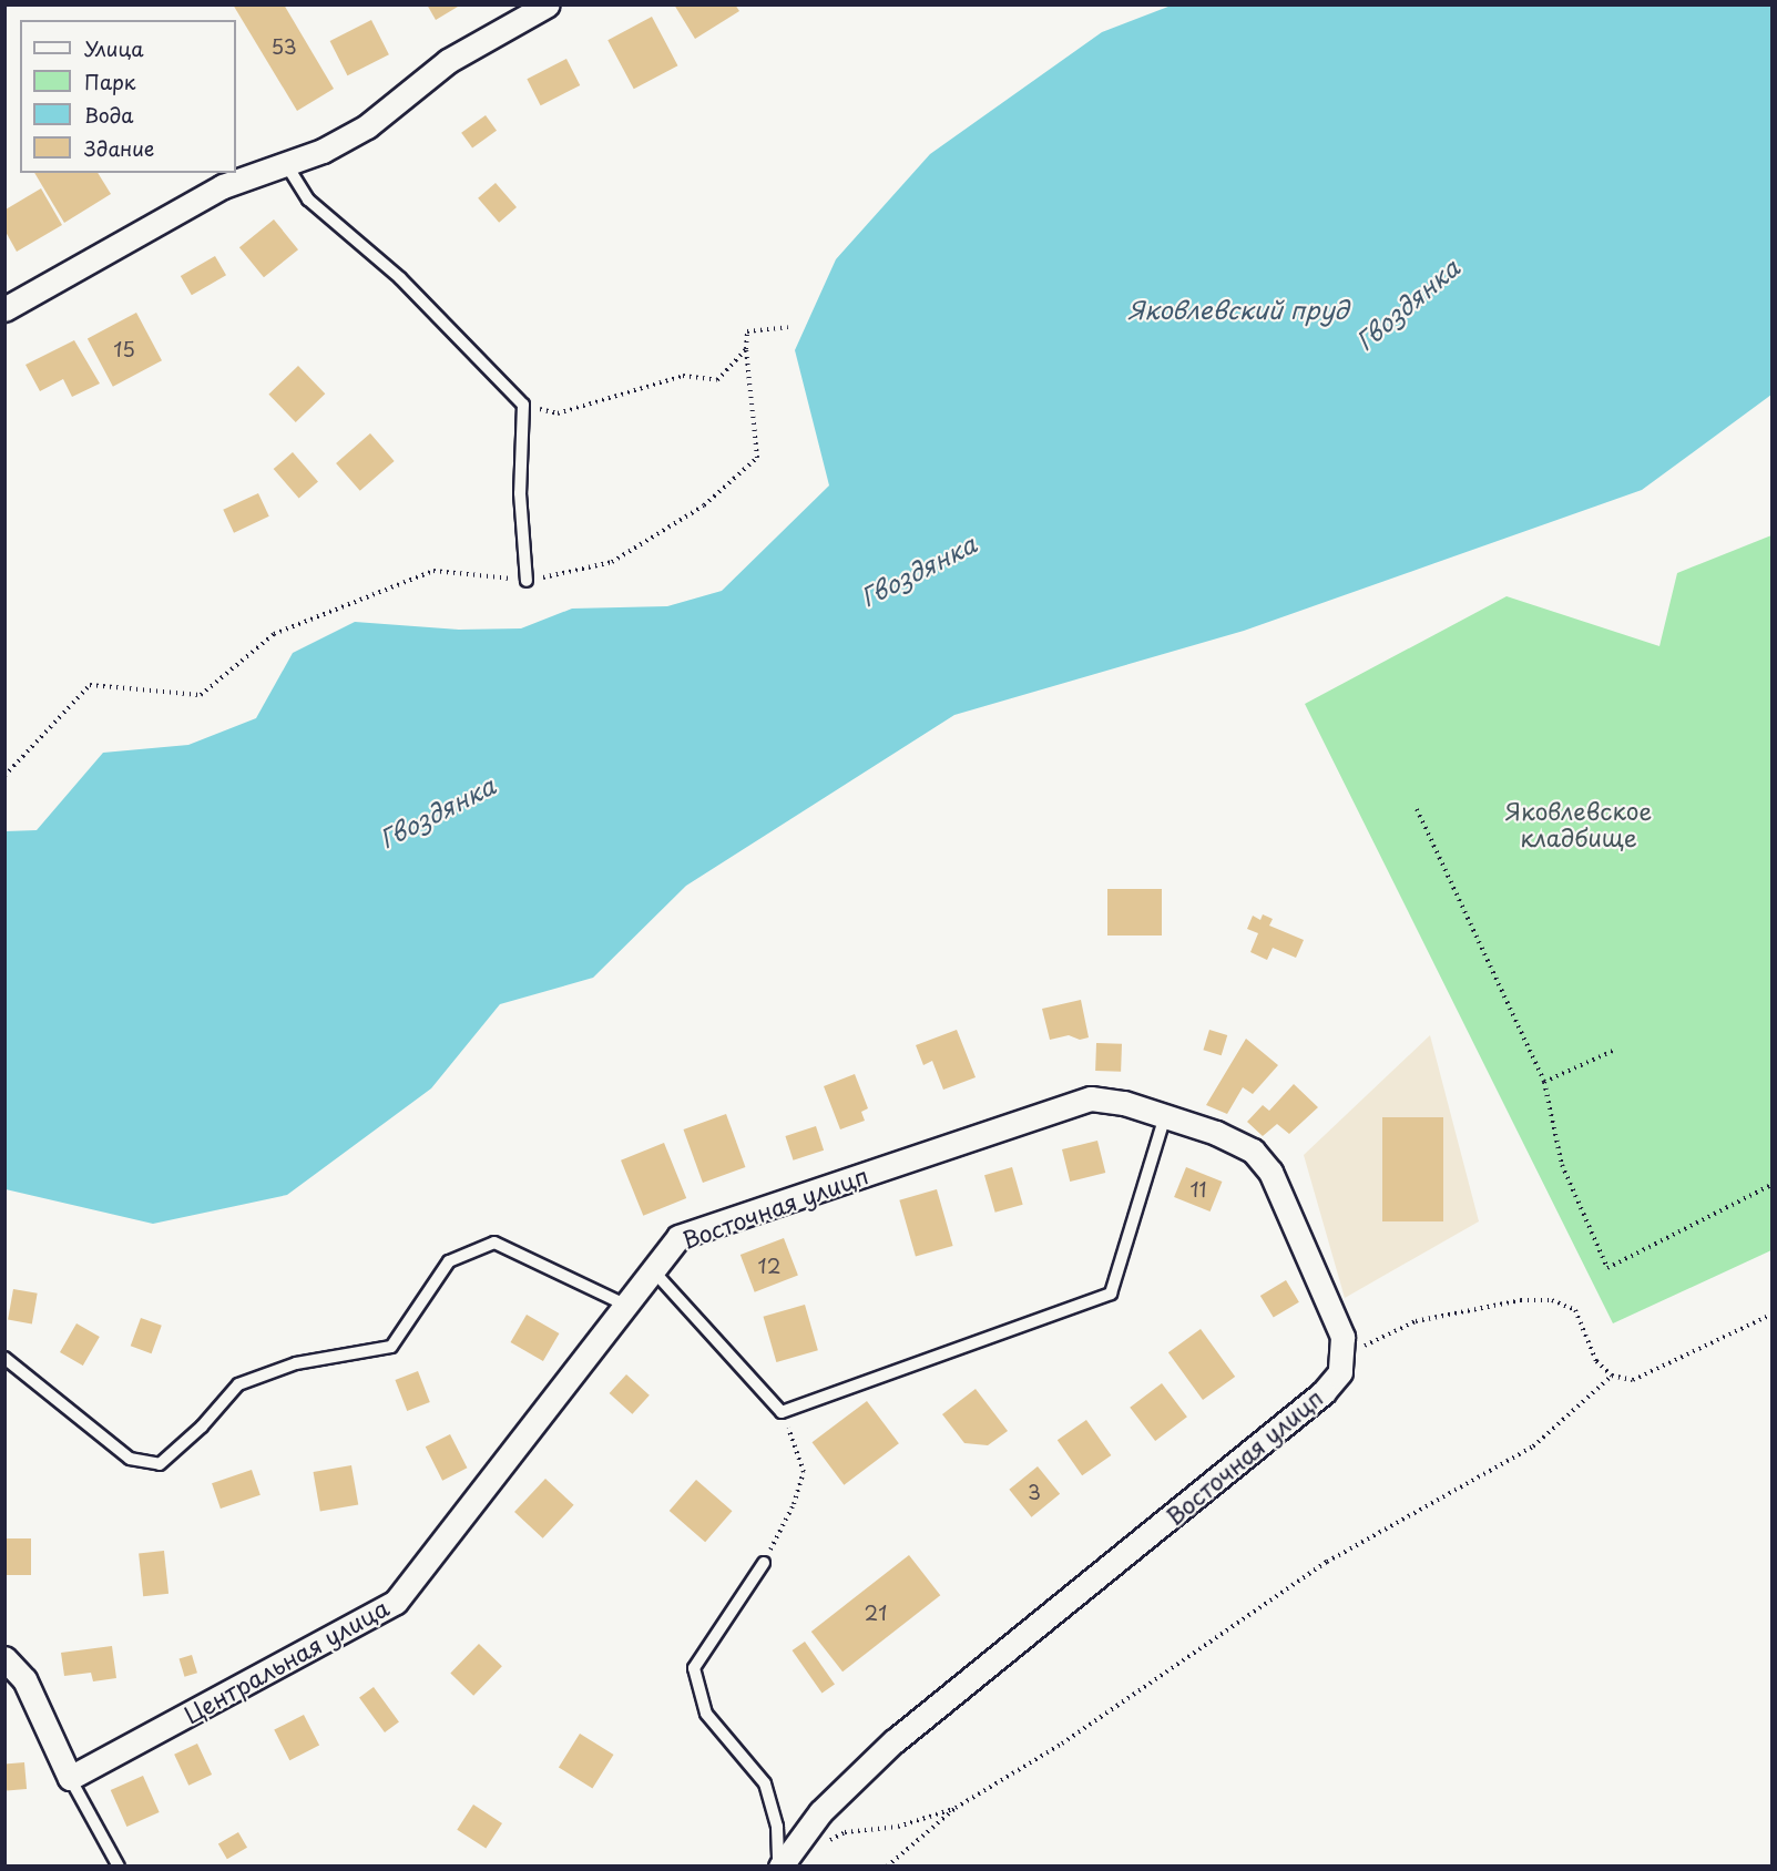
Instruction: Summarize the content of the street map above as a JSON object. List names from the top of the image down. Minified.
{"streets":{"street":["Восточная улицп","Центральная улица"]},"crossings":[["Восточная улицп","Центральная улица"]],"water":["Гвоздянка","Яковлевский пруд"],"parks":["Яковлевское кладбище"],"house_numbers":["53","15","11","12","3","21"],"legend":["Улица","Парк","Вода","Здание"]}
